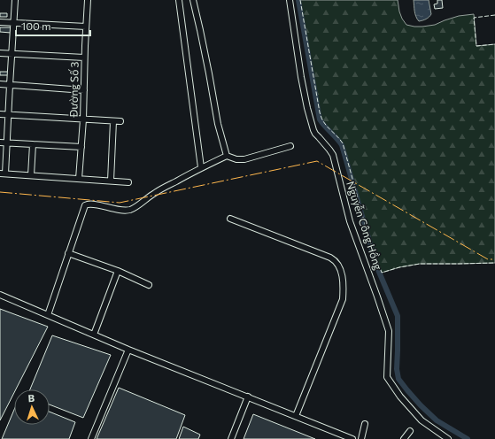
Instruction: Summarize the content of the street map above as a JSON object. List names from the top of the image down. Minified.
{"streets":{"street":["Đường Số 3","Nguyễn Công Hồng"]},"scale_bar":"100 m","north":"top"}
